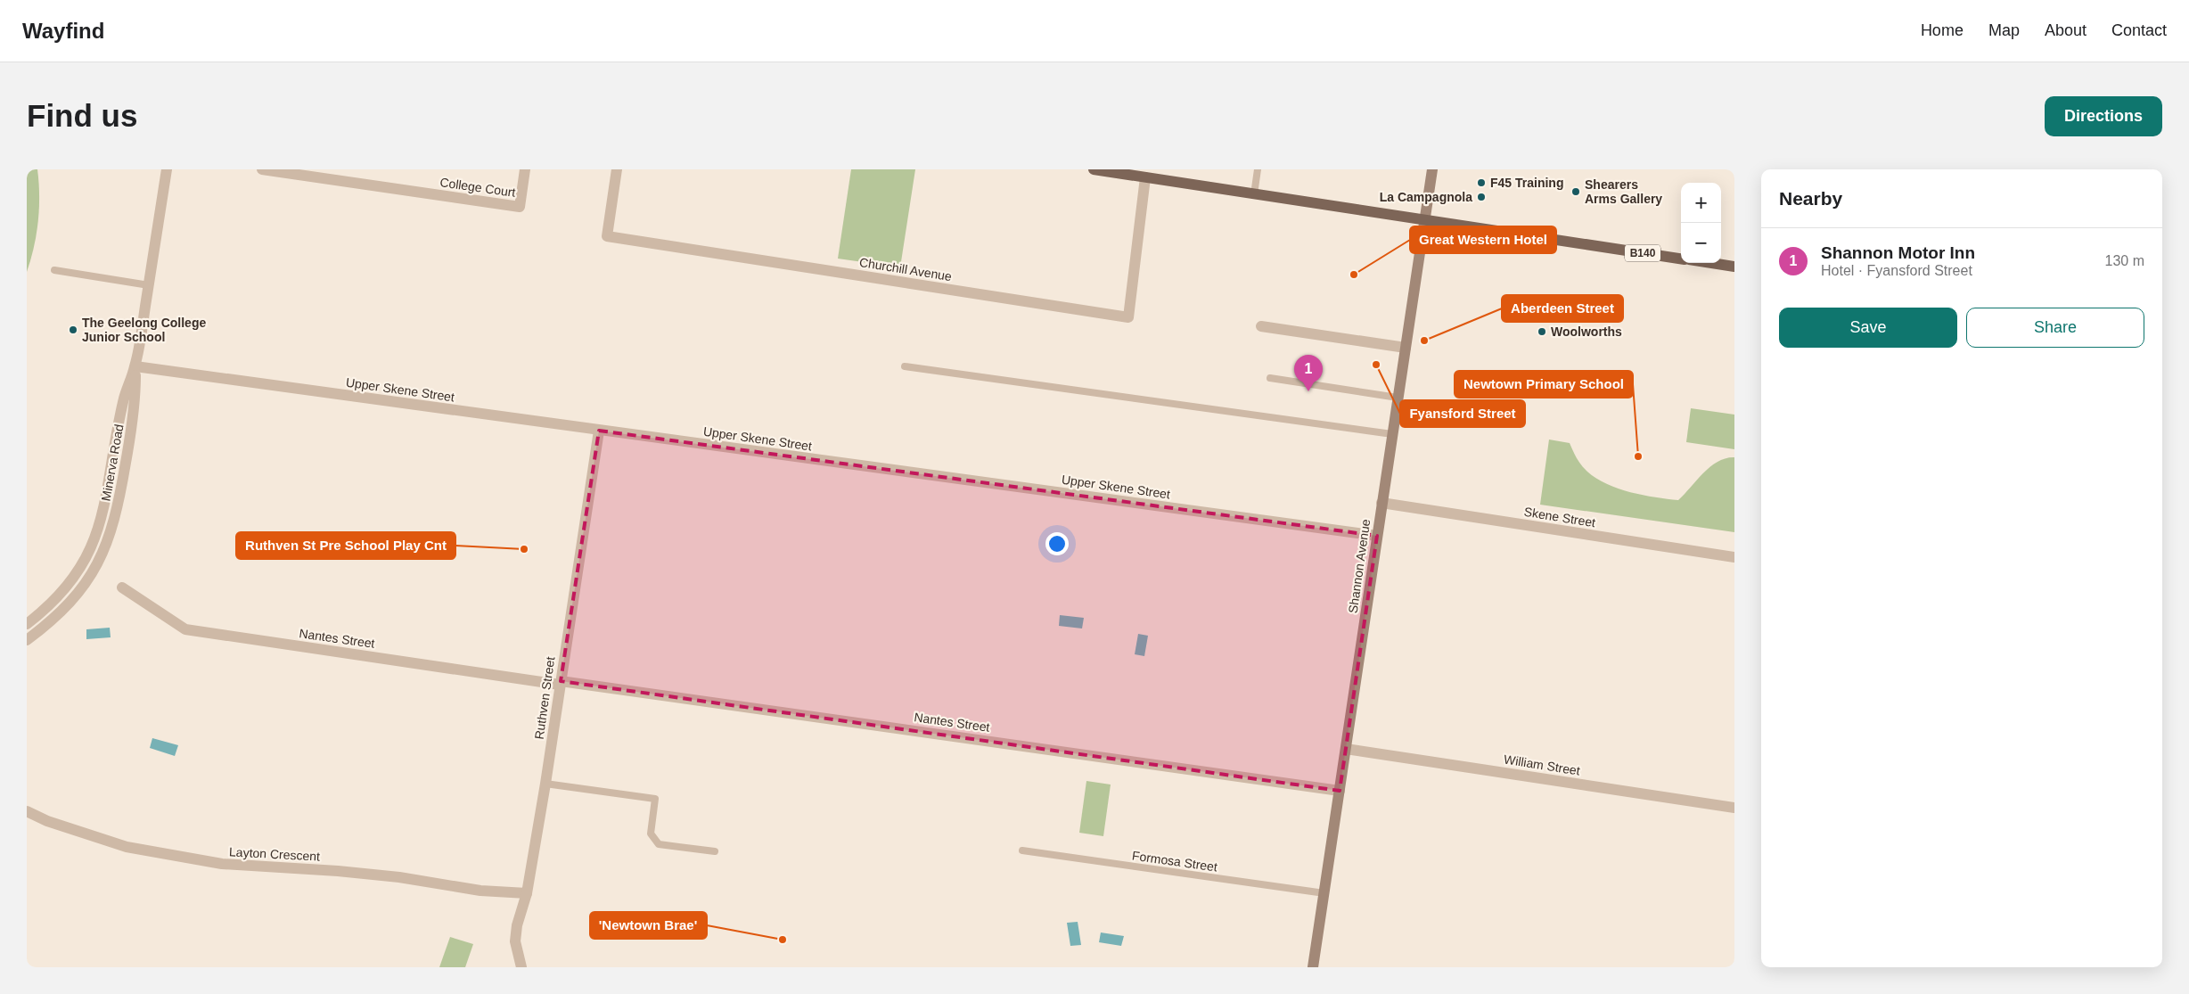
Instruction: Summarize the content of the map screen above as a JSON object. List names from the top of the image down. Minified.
{"streets":{"main road":["B140","Shannon Avenue"],"street":["College Court","Churchill Avenue","Upper Skene Street","Minerva Road","Skene Street","Nantes Street","Ruthven Street","William Street","Layton Crescent"],"lane":["Formosa Street"]},"crossings":[["B140","Churchill Avenue"],["B140","Shannon Avenue"],["Upper Skene Street","Minerva Road"],["Upper Skene Street","Shannon Avenue"],["Upper Skene Street","Ruthven Street"],["Skene Street","Shannon Avenue"],["Shannon Avenue","Nantes Street"],["Shannon Avenue","William Street"],["Shannon Avenue","Formosa Street"],["Nantes Street","Ruthven Street"],["Ruthven Street","Layton Crescent"]],"places":["F45 Training","Shearers Arms Gallery","La Campagnola","Great Western Hotel","The Geelong College Junior School","Woolworths","Aberdeen Street","Fyansford Street","Newtown Primary School","Ruthven St Pre School Play Cnt","'Newtown Brae'"],"page":{"header":"Wayfind","nav":["Home","Map","About","Contact"],"buttons":["Directions",["Save","Share"]],"title":"Find us","heading":"Nearby","map_buttons":["+","−"],"list":[{"mark":"1","name":"Shannon Motor Inn","note":"Hotel · Fyansford Street","value":"130 m"}],"pins":"1"}}
